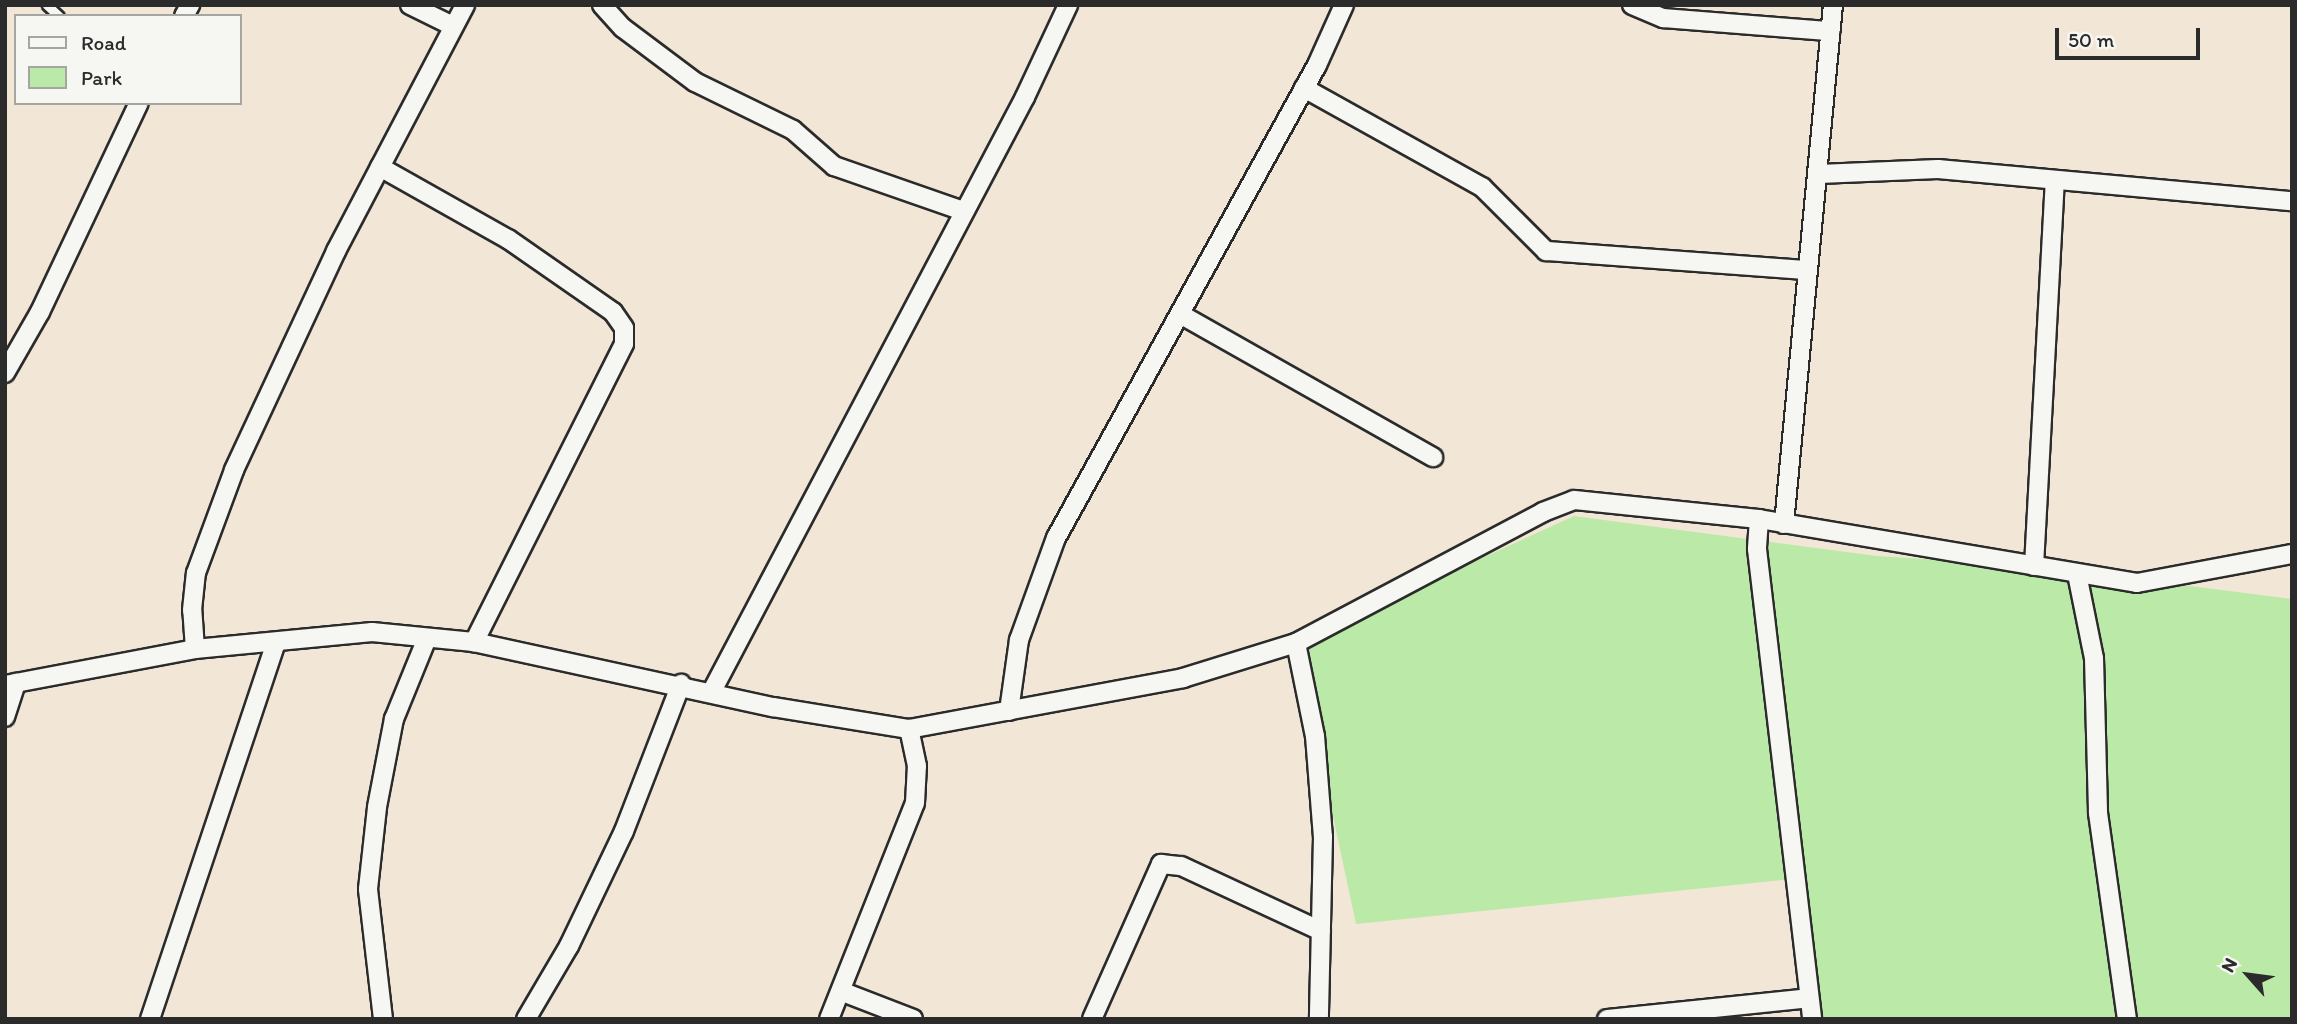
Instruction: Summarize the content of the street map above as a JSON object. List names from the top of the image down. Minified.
{"legend":["Road","Park"],"scale_bar":"50 m","north":"top left"}
